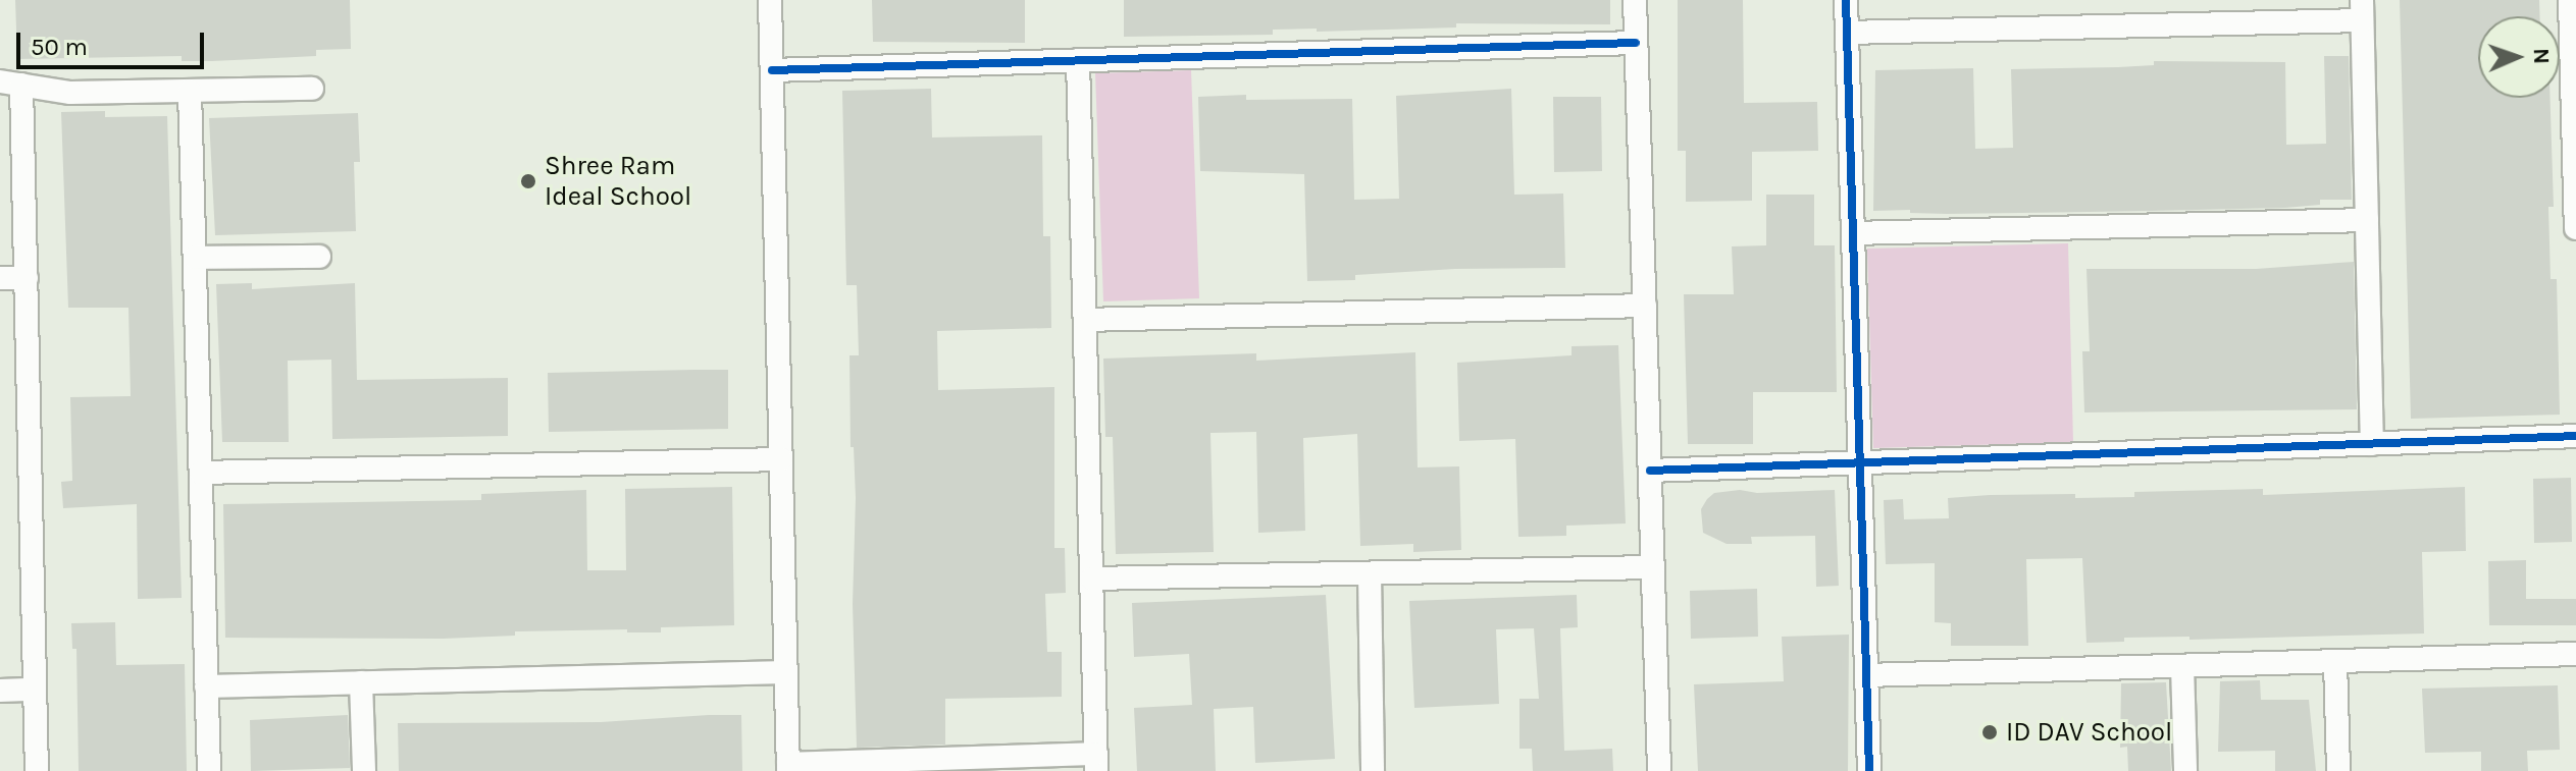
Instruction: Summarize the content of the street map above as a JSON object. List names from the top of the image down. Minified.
{"places":["Shree Ram Ideal School","ID DAV School"],"scale_bar":"50 m","north":"right"}
